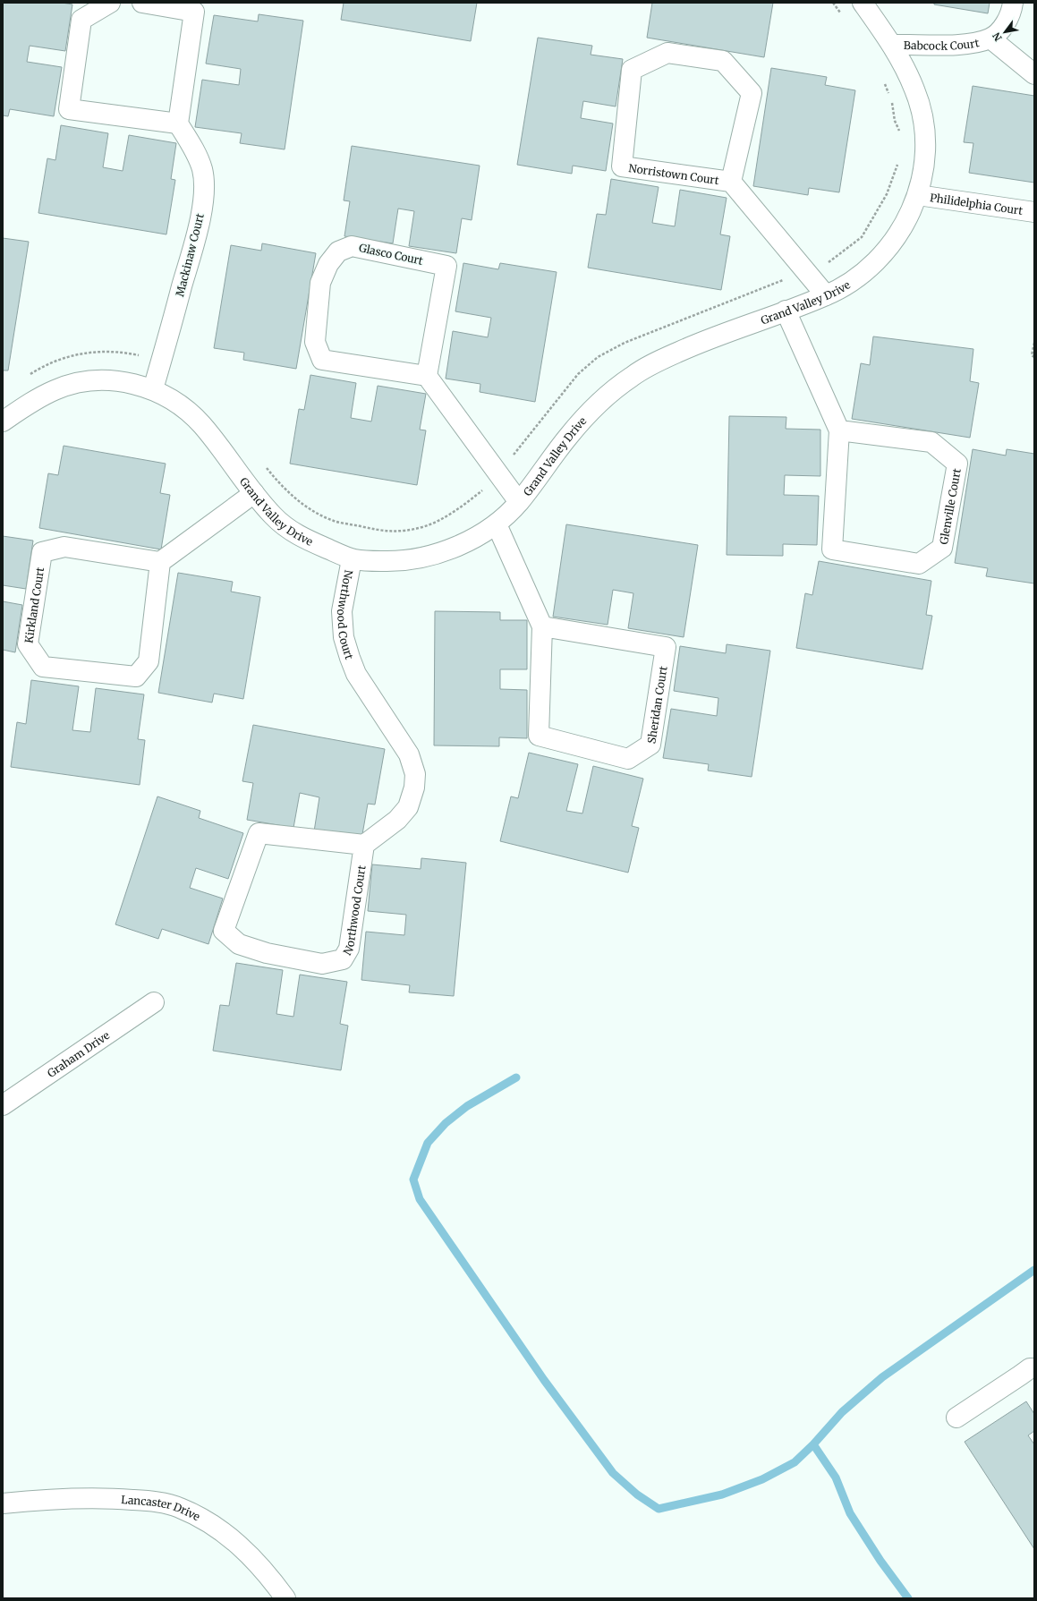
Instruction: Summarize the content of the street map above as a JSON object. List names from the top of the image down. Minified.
{"streets":{"street":["Babcock Court","Norristown Court","Philidelphia Court","Glasco Court","Mackinaw Court","Grand Valley Drive","Glenville Court","Kirkland Court","Northwood Court","Sheridan Court","Graham Drive","Lancaster Drive"]},"crossings":[["Babcock Court","Grand Valley Drive"],["Norristown Court","Grand Valley Drive"],["Philidelphia Court","Grand Valley Drive"],["Mackinaw Court","Grand Valley Drive"],["Grand Valley Drive","Glenville Court"],["Grand Valley Drive","Northwood Court"],["Grand Valley Drive","Sheridan Court"]],"north":"bottom left"}
